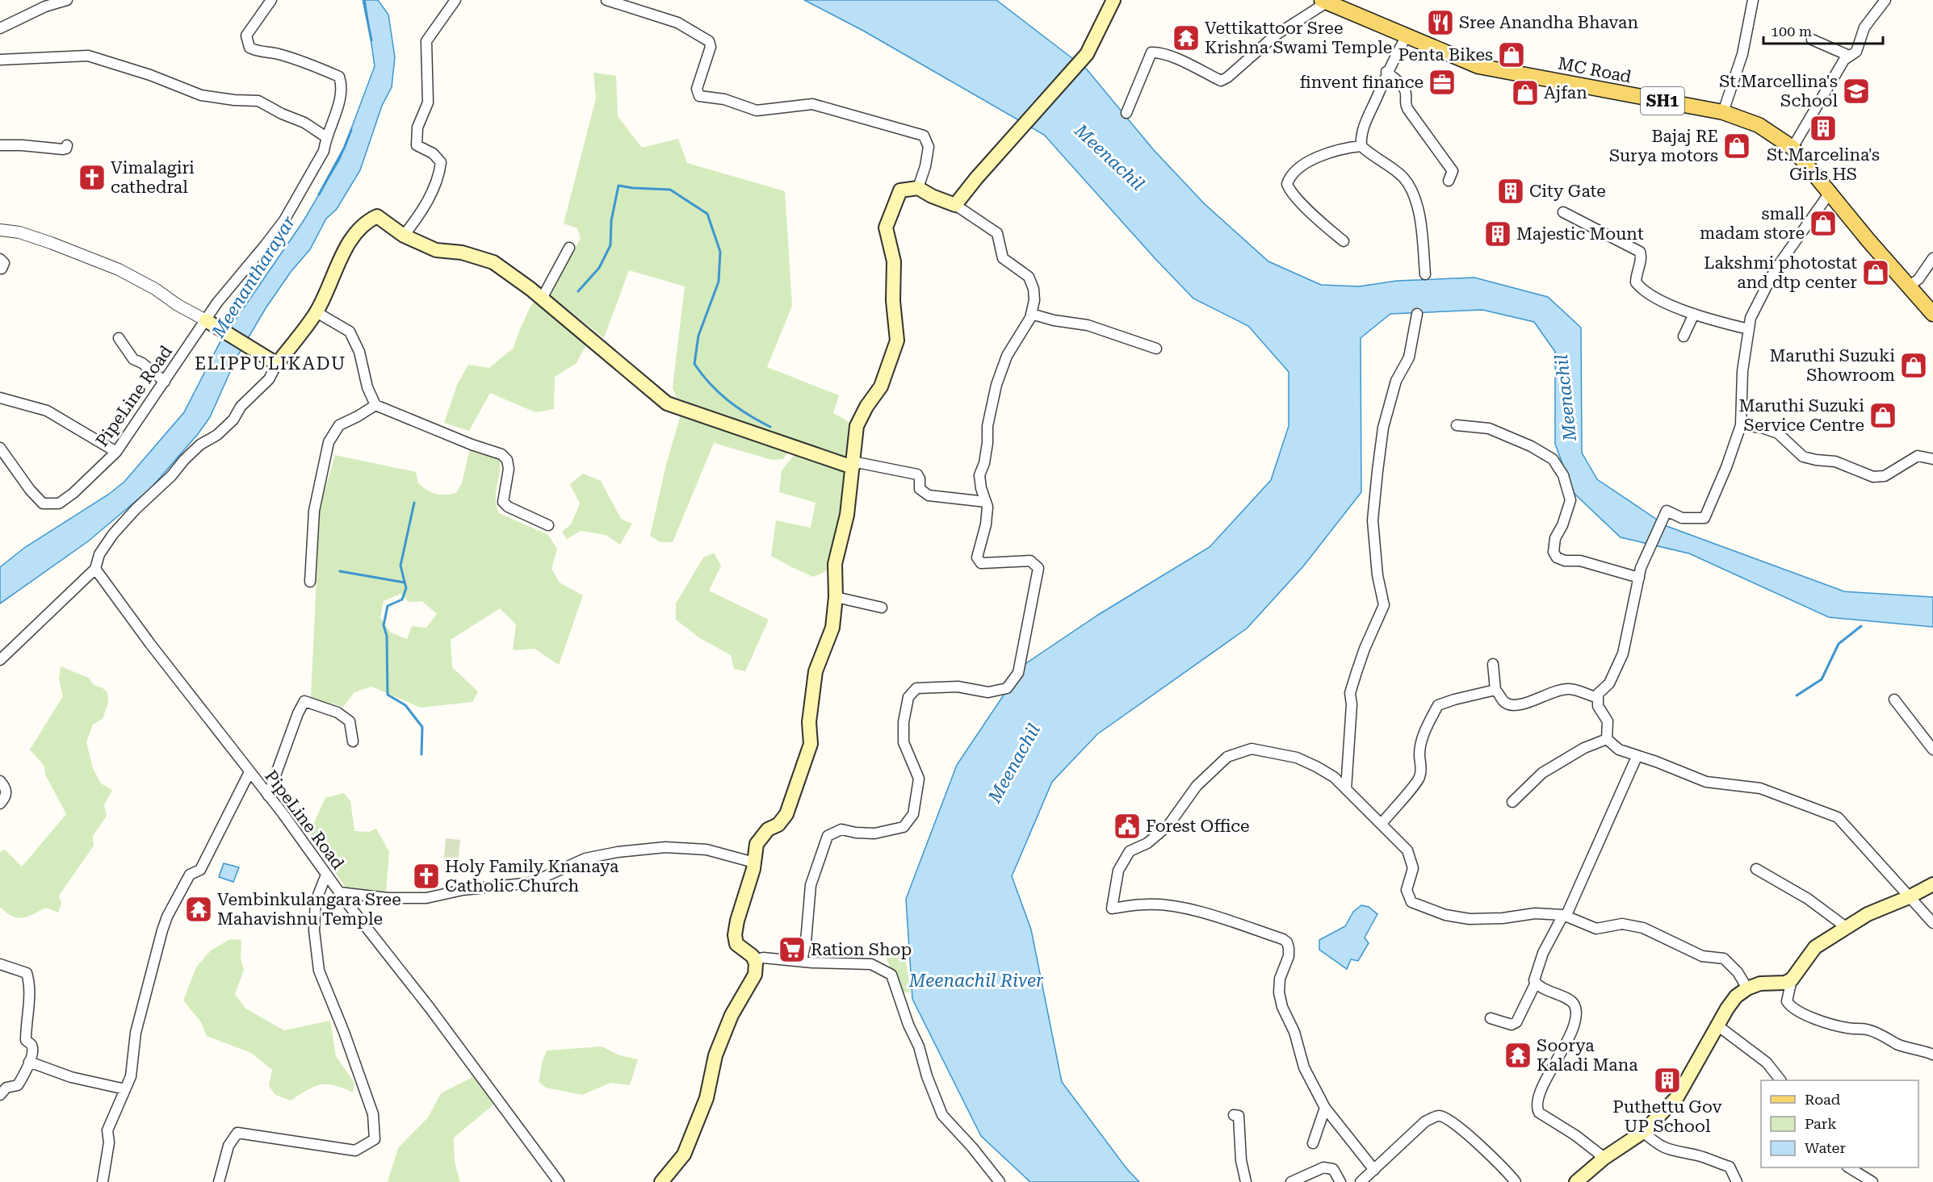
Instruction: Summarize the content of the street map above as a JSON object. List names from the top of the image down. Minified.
{"streets":{"main road":["MC Road","SH1"],"street":["PipeLine Road"]},"districts":["ELIPPULIKADU"],"water":["Meenachil","Meenantharayar","Meenachil River"],"places":{"restaurant":["Sree Anandha Bhavan"],"temple":["Vettikattoor Sree Krishna Swami Temple","Vembinkulangara Sree Mahavishnu Temple","Soorya Kaladi Mana"],"shop":["Penta Bikes","Ajfan","Bajaj RE Surya motors","small madam store","Lakshmi photostat and dtp center","Maruthi Suzuki Showroom","Maruthi Suzuki Service Centre"],"office":["finvent finance"],"school or university":["St.Marcellina's School"],"building":["St.Marcelina's Girls HS","City Gate","Majestic Mount","Puthettu Gov UP School"],"church":["Vimalagiri cathedral","Holy Family Knanaya Catholic Church"],"public building":["Forest Office"],"supermarket":["Ration Shop"]},"legend":["Road","Park","Water"],"scale_bar":"100 m"}
